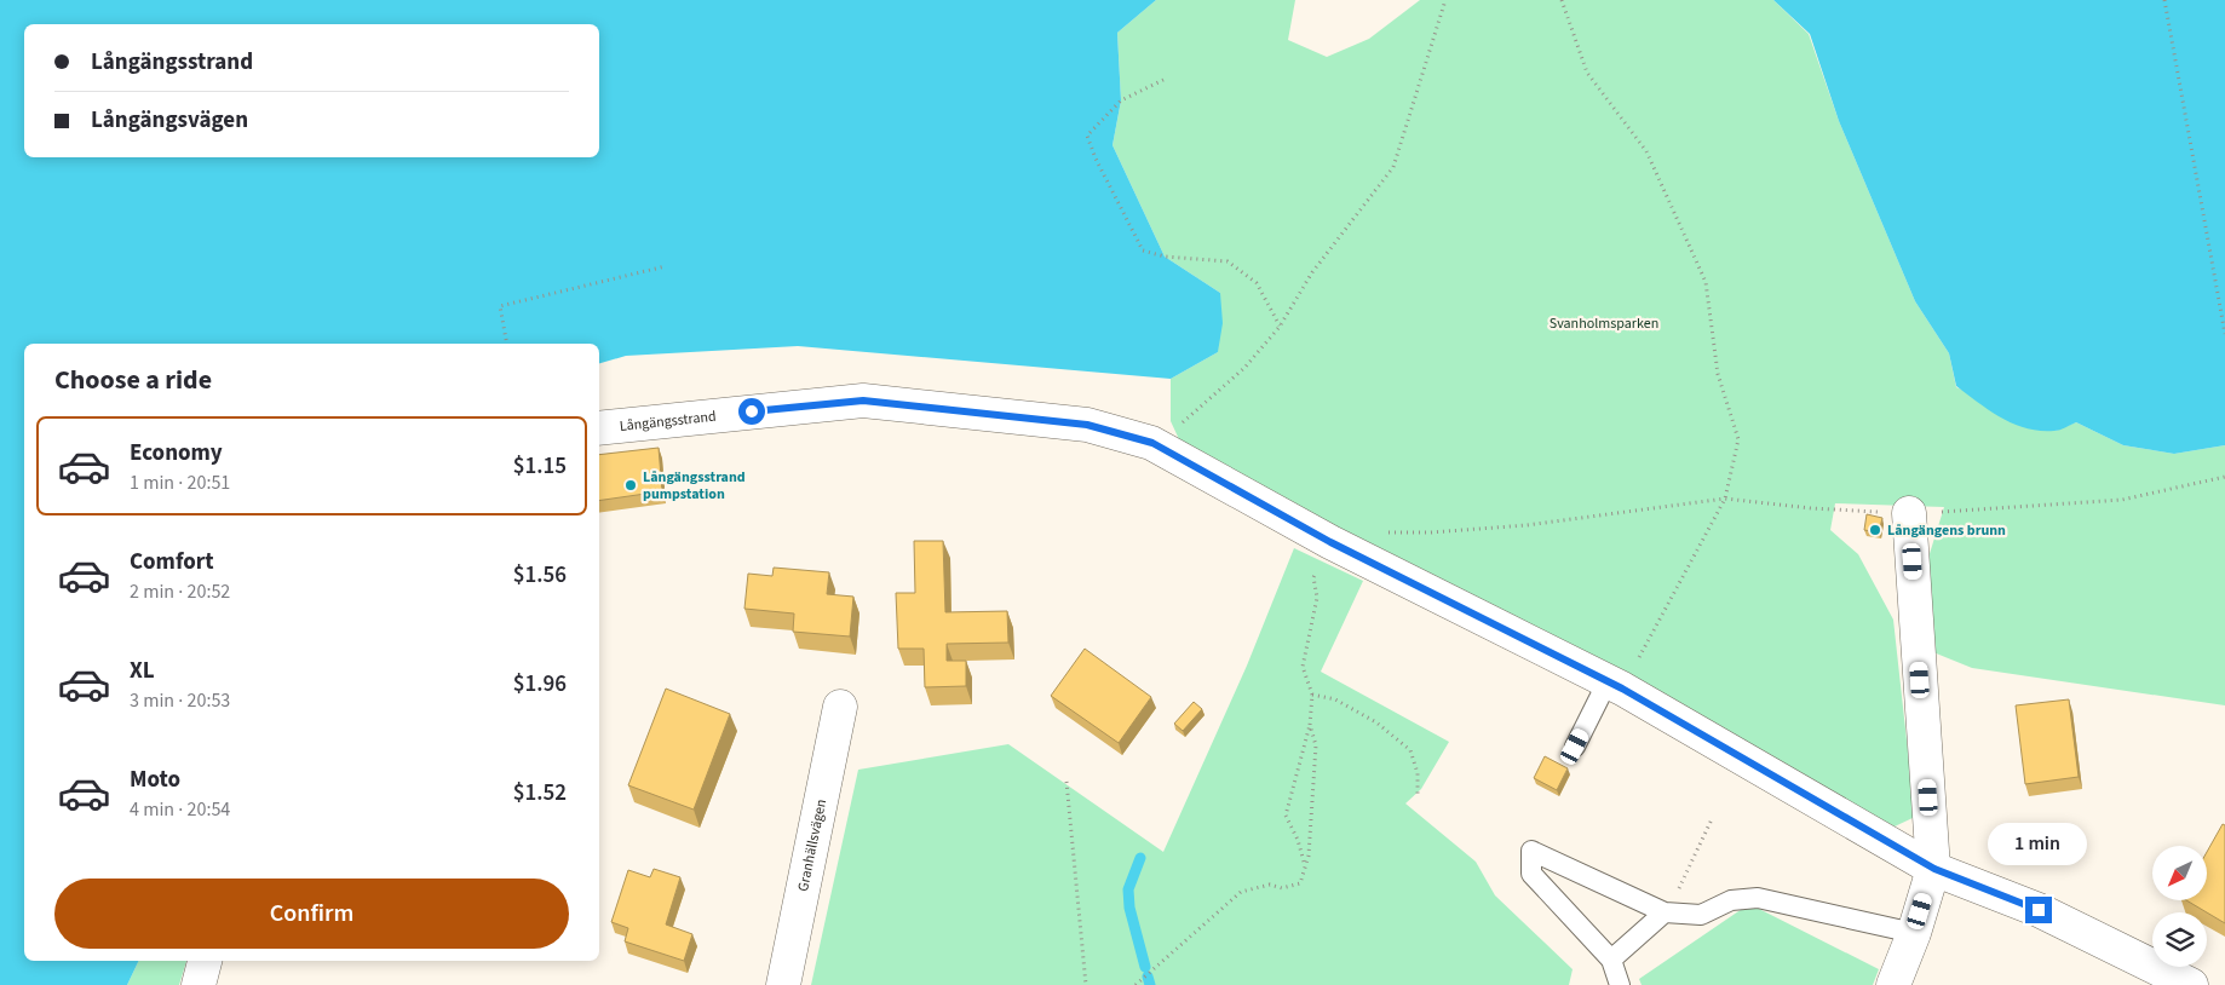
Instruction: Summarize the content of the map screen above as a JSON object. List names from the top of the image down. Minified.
{"streets":{"street":["Långängsstrand","Granhällsvägen"]},"parks":["Svanholmsparken"],"places":["Långängsstrand pumpstation","Långängens brunn"],"north":"bottom left","page":{"banner":["Långängsstrand","Långängsvägen"],"heading":"Choose a ride","list":[{"name":"Economy","note":"1 min · 20:51","value":"$1.15"},{"name":"Comfort","note":"2 min · 20:52","value":"$1.56"},{"name":"XL","note":"3 min · 20:53","value":"$1.96"},{"name":"Moto","note":"4 min · 20:54","value":"$1.52"}],"bubble":"1 min","buttons":"Confirm"}}
